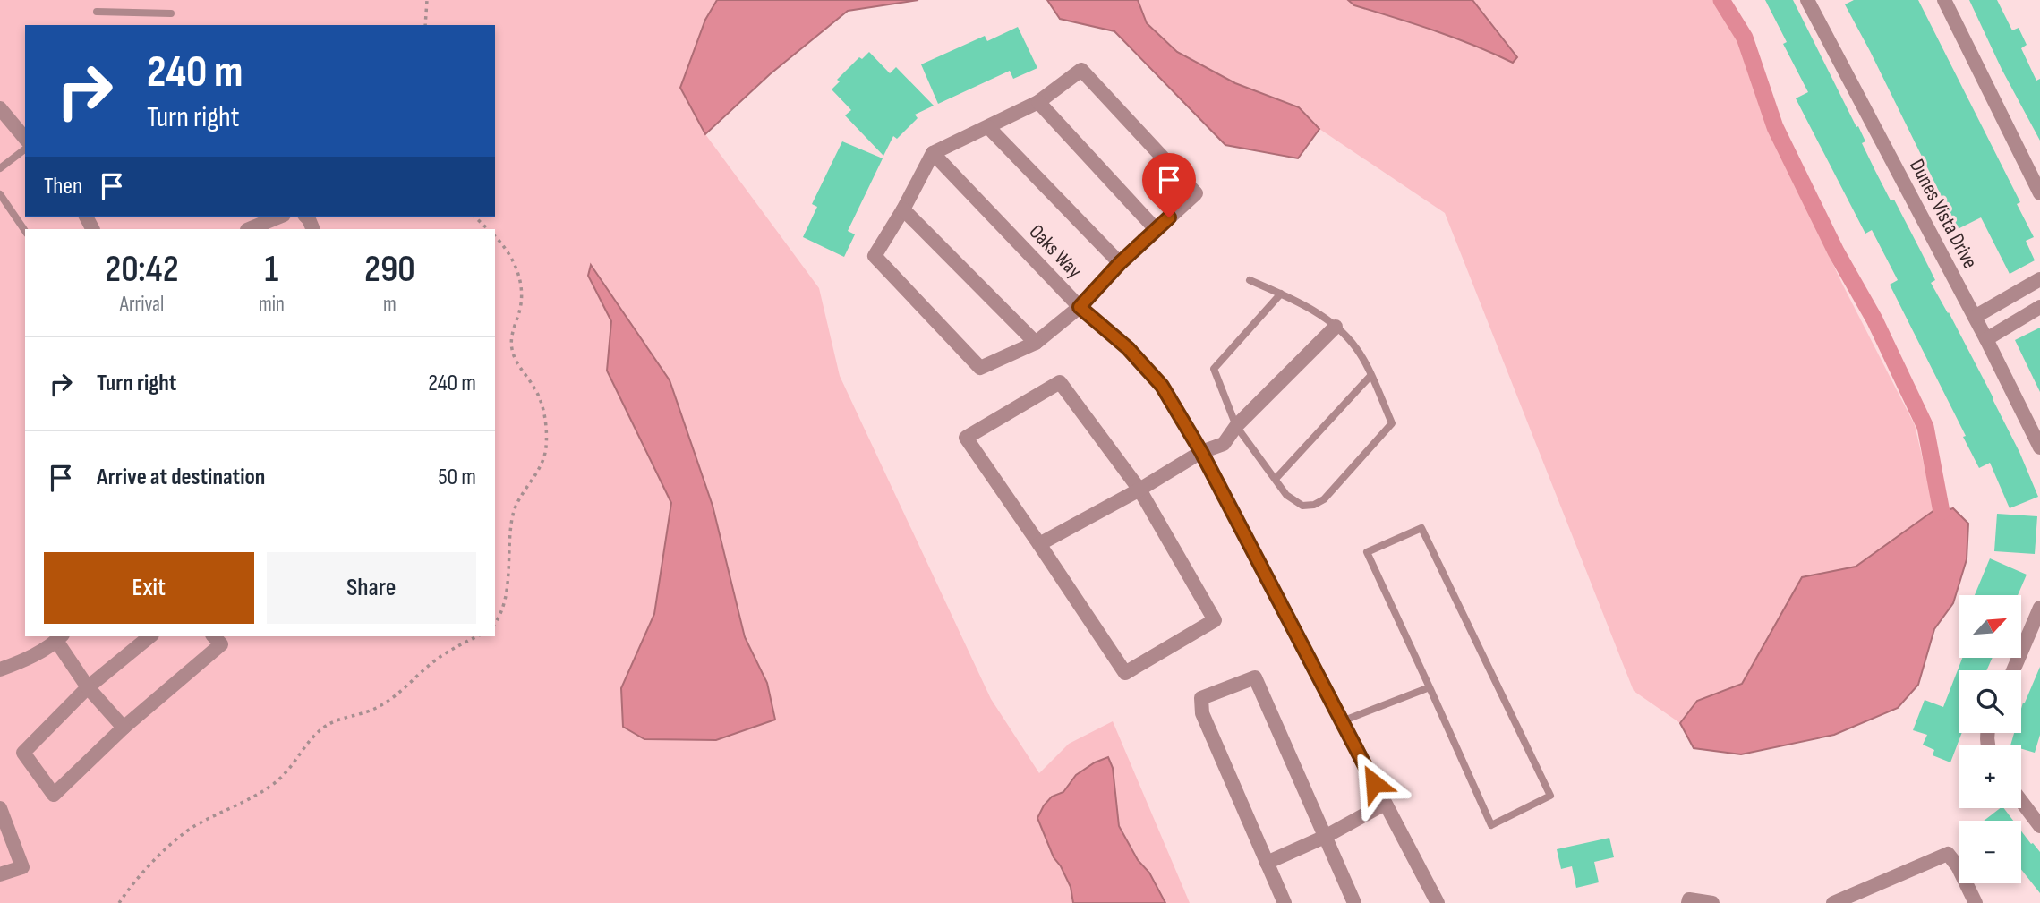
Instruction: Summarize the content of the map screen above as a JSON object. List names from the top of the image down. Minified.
{"streets":{"street":["Dunes Vista Drive","Oaks Way"]},"north":"top right","page":{"turn":["240 m","Turn right"],"then":"Then","eta":["20:42","Arrival","1","min","290","m"],"list":[{"name":"Turn right","value":"240 m"},{"name":"Arrive at destination","value":"50 m"}],"buttons":["Exit","Share"],"map_buttons":["+","−"]}}
